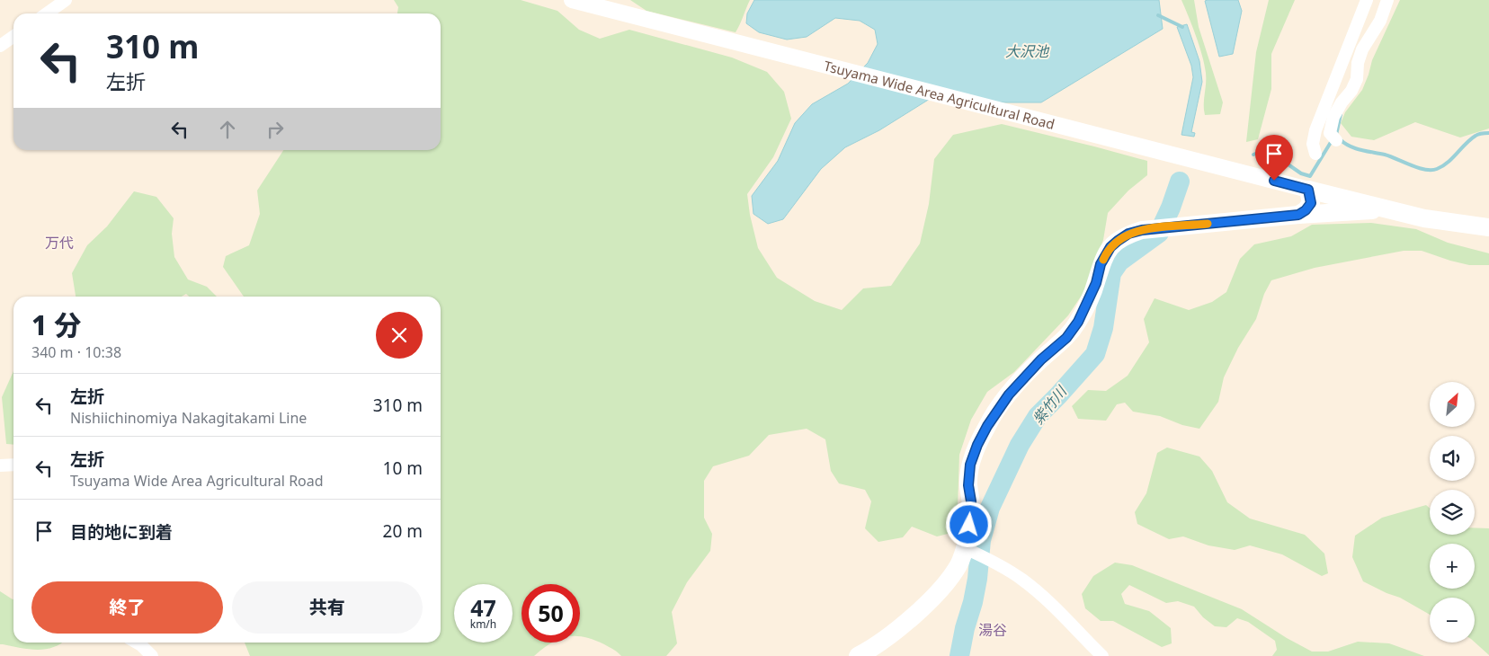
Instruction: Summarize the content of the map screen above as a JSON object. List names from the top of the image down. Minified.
{"streets":{"street":["Tsuyama Wide Area Agricultural Road"]},"districts":["万代","湯谷"],"water":["大沢池","紫竹川"],"north":"top right","page":{"turn":["310 m","左折"],"heading":["1 分","340 m · 10:38"],"list":[{"name":"左折","note":"Nishiichinomiya Nakagitakami Line","value":"310 m"},{"name":"左折","note":"Tsuyama Wide Area Agricultural Road","value":"10 m"},{"name":"目的地に到着","value":"20 m"}],"map_buttons":["+","−"],"buttons":["終了","共有"],"speed":"47 km/h","limit":"50"}}
